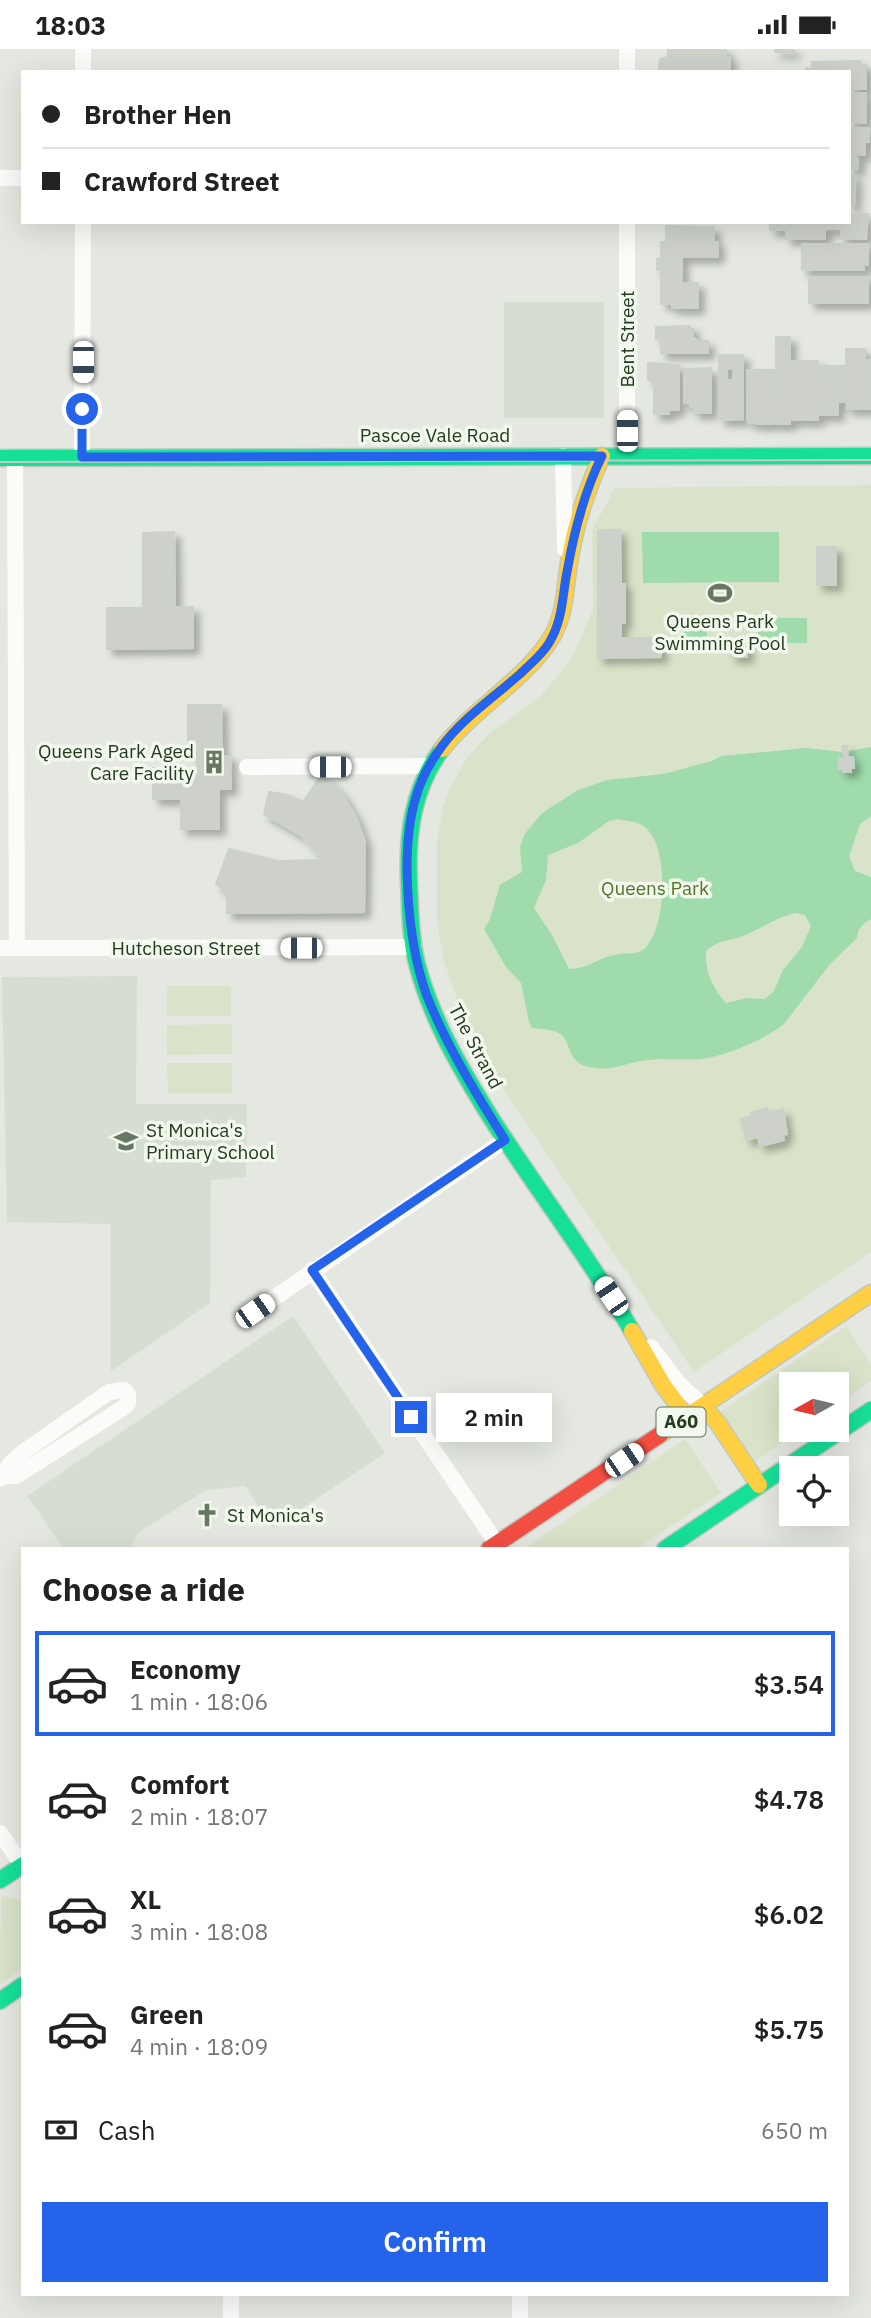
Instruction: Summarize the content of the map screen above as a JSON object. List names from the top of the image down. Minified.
{"streets":{"main road":["Pascoe Vale Road","The Strand","A60"],"street":["Bent Street","Hutcheson Street"]},"crossings":[["Bent Street","Pascoe Vale Road"],["Pascoe Vale Road","The Strand"],["Hutcheson Street","The Strand"],["The Strand","A60"]],"parks":["Queens Park"],"places":{"sports":["Queens Park Swimming Pool"],"building":["Queens Park Aged Care Facility"],"school or university":["St Monica's Primary School"],"church":["St Monica's"]},"north":"left","page":{"status":"18:03","banner":["Brother Hen","Crawford Street"],"bubble":"2 min","heading":"Choose a ride","list":[{"name":"Economy","note":"1 min · 18:06","value":"$3.54"},{"name":"Comfort","note":"2 min · 18:07","value":"$4.78"},{"name":"XL","note":"3 min · 18:08","value":"$6.02"},{"name":"Green","note":"4 min · 18:09","value":"$5.75"}],"pay":["Cash","650 m"],"buttons":"Confirm"}}
